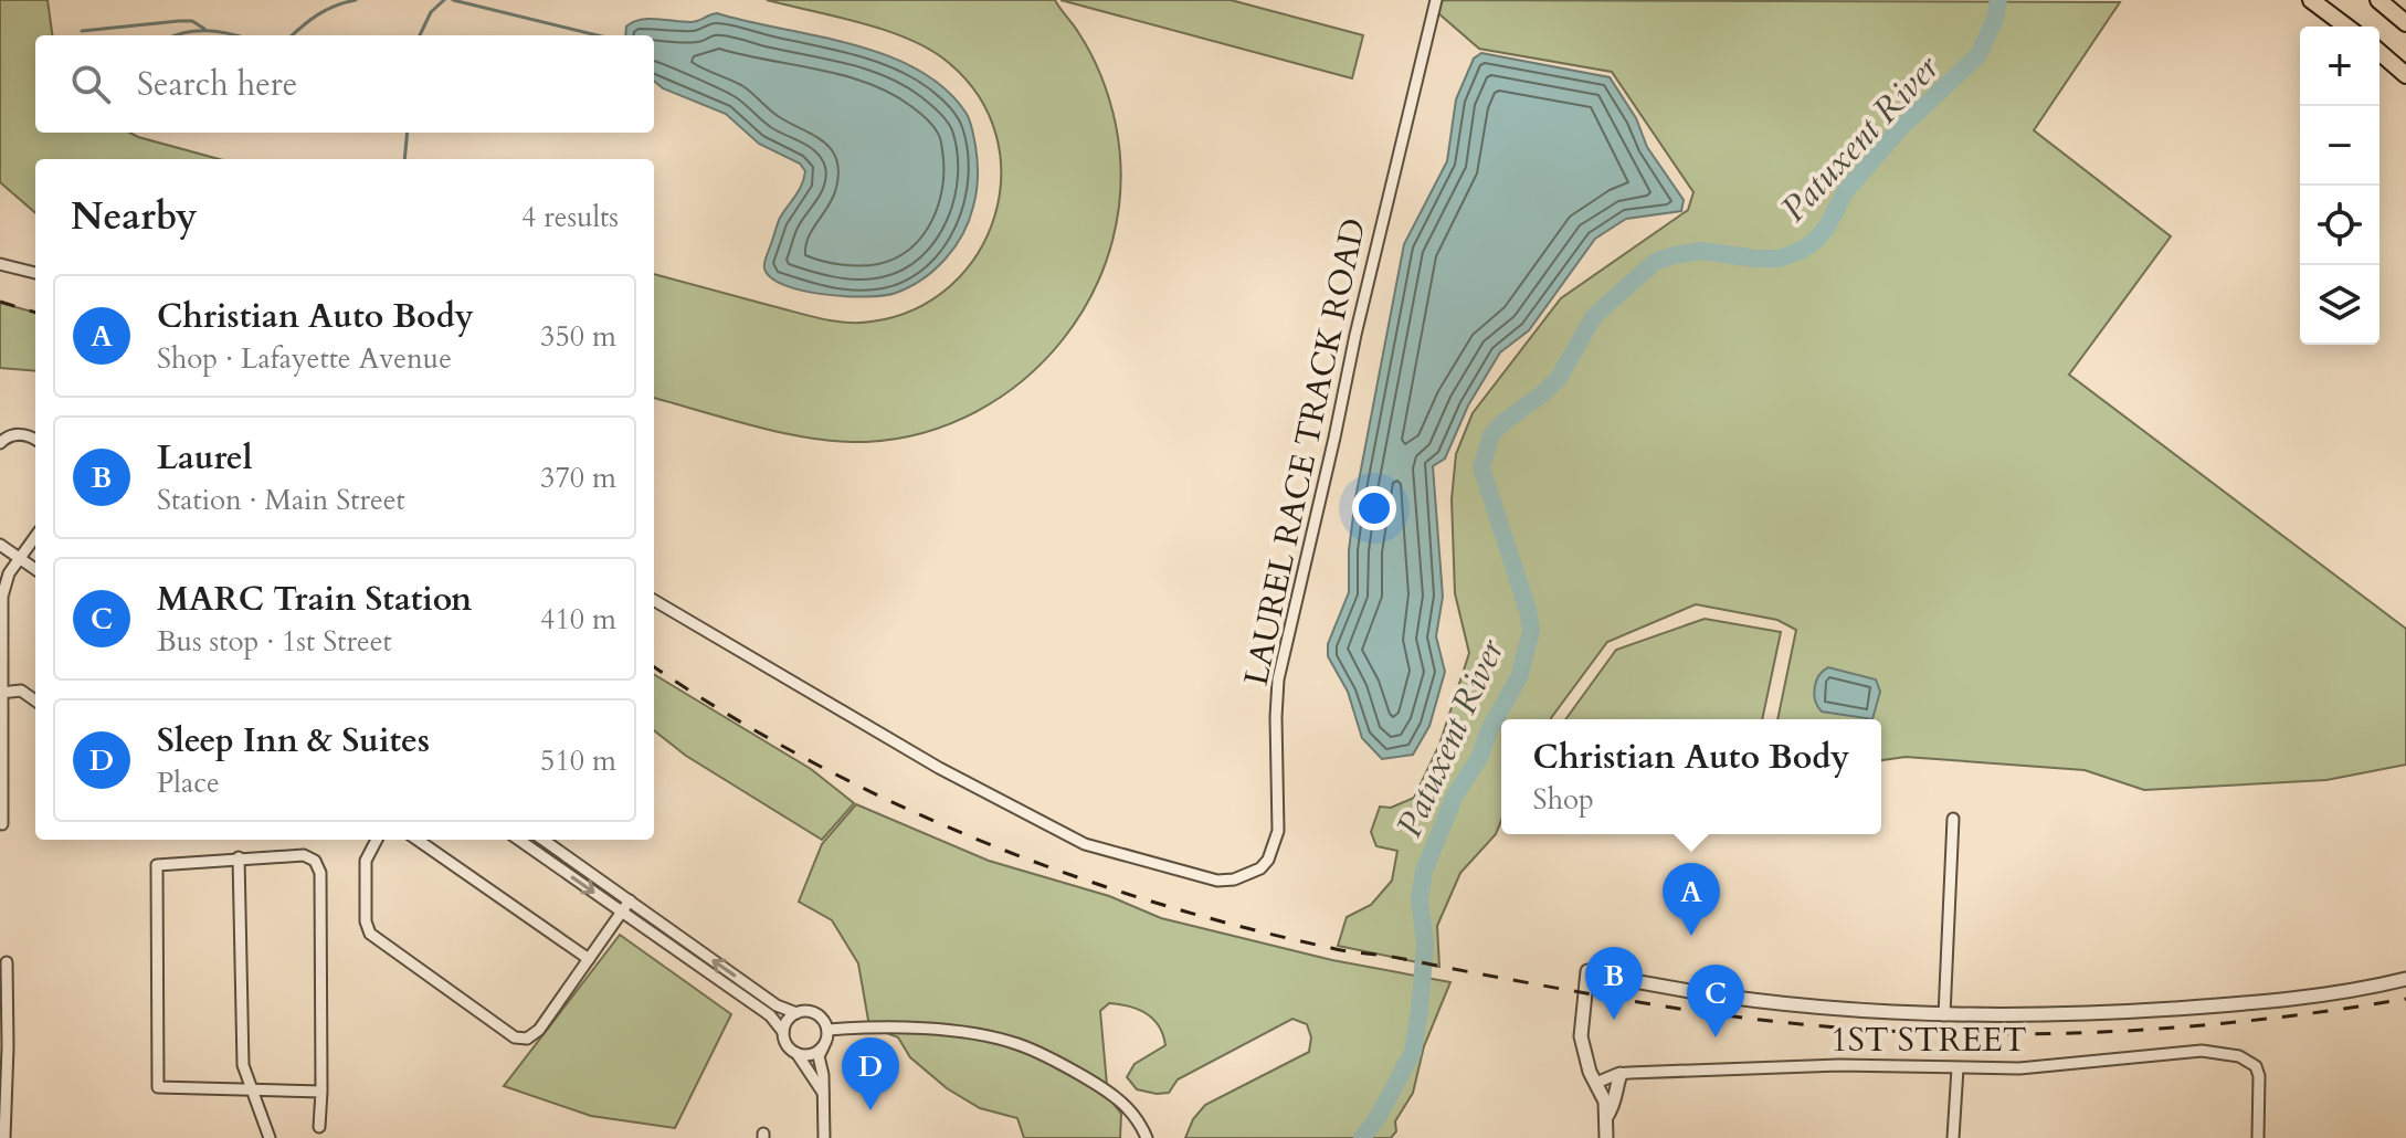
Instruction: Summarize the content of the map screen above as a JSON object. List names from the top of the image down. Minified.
{"streets":{"street":["LAUREL RACE TRACK ROAD","1ST STREET"]},"water":["Patuxent River"],"page":{"map_buttons":["+","−"],"search":"Search here","heading":["Nearby","4 results"],"list":[{"mark":"A","name":"Christian Auto Body","note":"Shop · Lafayette Avenue","value":"350 m"},{"mark":"B","name":"Laurel","note":"Station · Main Street","value":"370 m"},{"mark":"C","name":"MARC Train Station","note":"Bus stop · 1st Street","value":"410 m"},{"mark":"D","name":"Sleep Inn & Suites","note":"Place","value":"510 m"}],"popup":["Christian Auto Body","Shop"],"pins":["A","B","C","D"]}}
